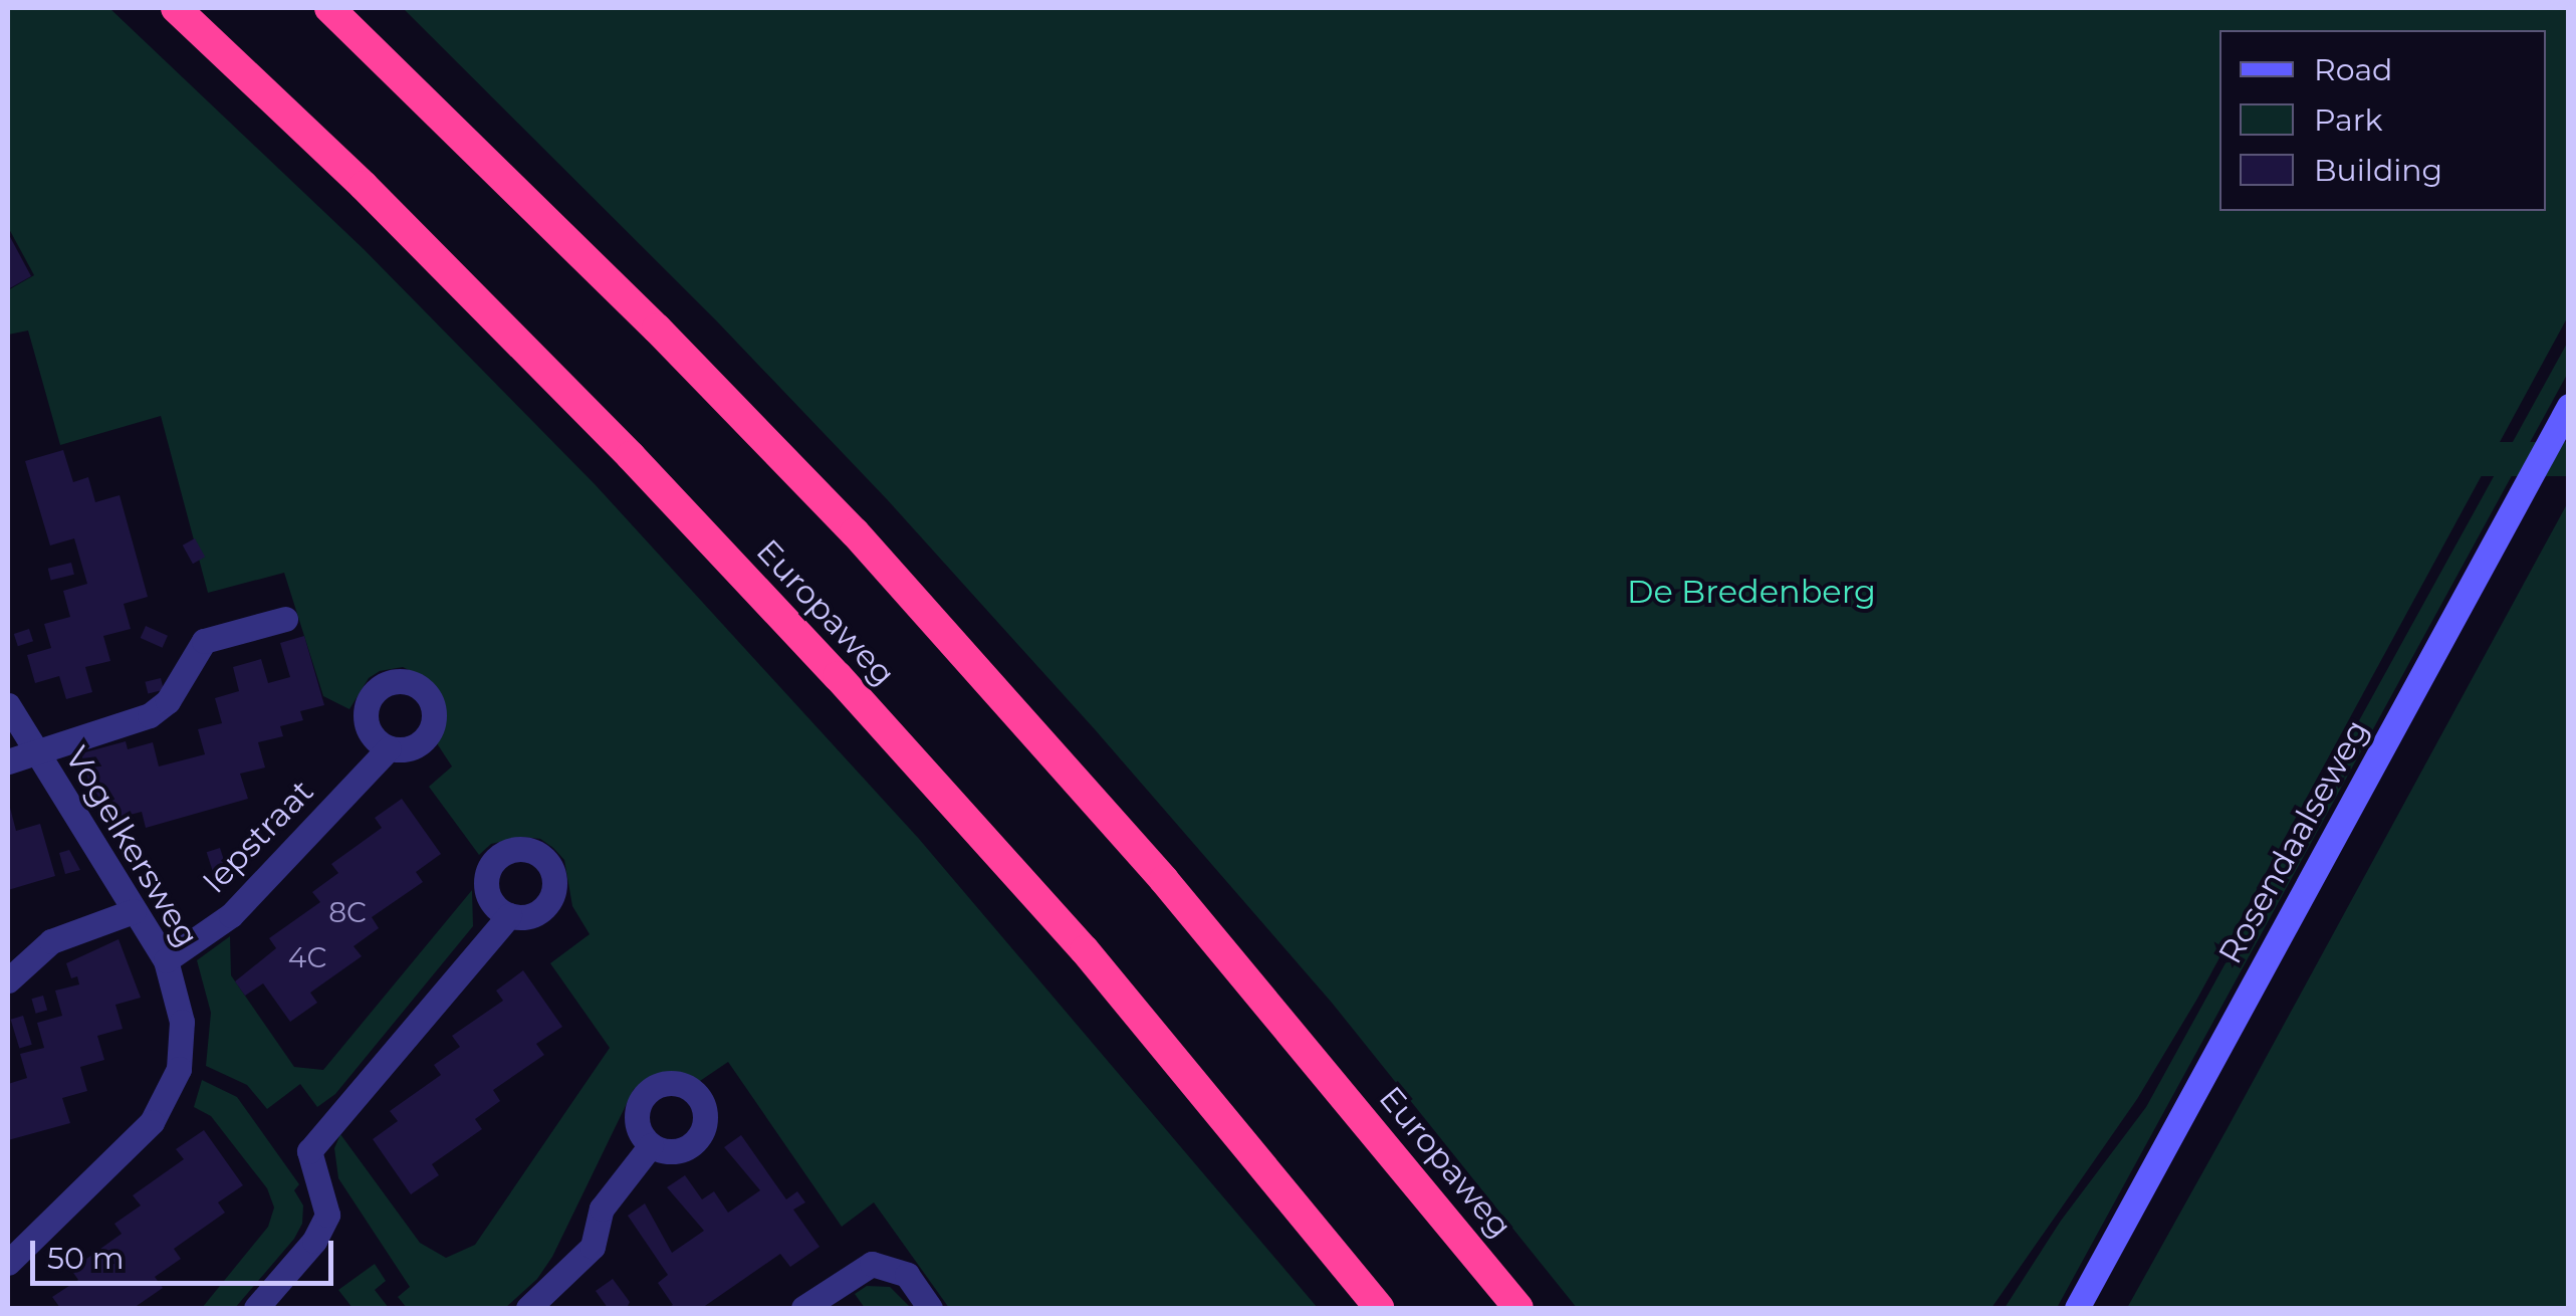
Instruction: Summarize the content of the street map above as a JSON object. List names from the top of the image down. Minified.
{"streets":{"highway":["Europaweg"],"street":["Iepstraat","Rosendaalseweg","Vogelkersweg"]},"crossings":[["Iepstraat","Vogelkersweg"]],"parks":["De Bredenberg"],"house_numbers":["8C","4C"],"legend":["Road","Park","Building"],"scale_bar":"50 m"}
